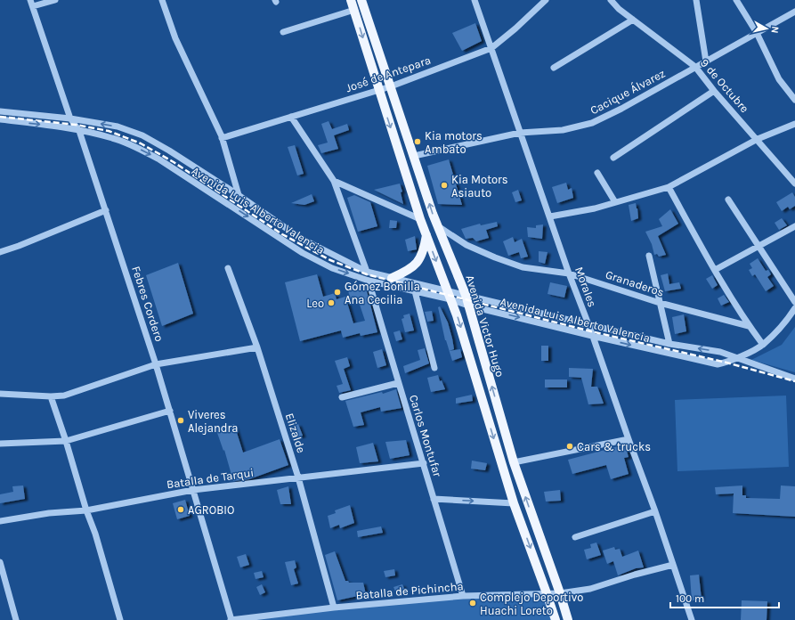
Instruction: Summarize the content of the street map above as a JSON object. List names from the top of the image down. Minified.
{"streets":{"main road":["Avenida Victor Hugo"],"street":["José de Antepara","9 de Octubre","Cacique Álvarez","Avenida Luis Alberto Valencia","Granaderos","Morales","Febres Cordero","Elizalde","Carlos Montufar","Batalla de Tarqui","Batalla de Pichincha"]},"crossings":[["José de Antepara","Morales"],["José de Antepara","Avenida Victor Hugo"],["9 de Octubre","Cacique Álvarez"],["Cacique Álvarez","Morales"],["Cacique Álvarez","Avenida Victor Hugo"],["Avenida Luis Alberto Valencia","Morales"],["Avenida Luis Alberto Valencia","Febres Cordero"],["Avenida Luis Alberto Valencia","Avenida Victor Hugo"],["Avenida Luis Alberto Valencia","Carlos Montufar"],["Granaderos","Morales"],["Granaderos","Avenida Victor Hugo"],["Morales","Batalla de Pichincha"],["Febres Cordero","Batalla de Tarqui"],["Febres Cordero","Batalla de Pichincha"],["Avenida Victor Hugo","Batalla de Pichincha"],["Elizalde","Batalla de Tarqui"],["Elizalde","Batalla de Pichincha"],["Carlos Montufar","Batalla de Tarqui"],["Carlos Montufar","Batalla de Pichincha"]],"places":["Kia motors Ambato","Kia Motors Asiauto","Gómez Bonilla Ana Cecilia","Leo","Viveres Alejandra","Cars & trucks","AGROBIO","Complejo Deportivo Huachi Loreto"],"scale_bar":"100 m","north":"right"}
